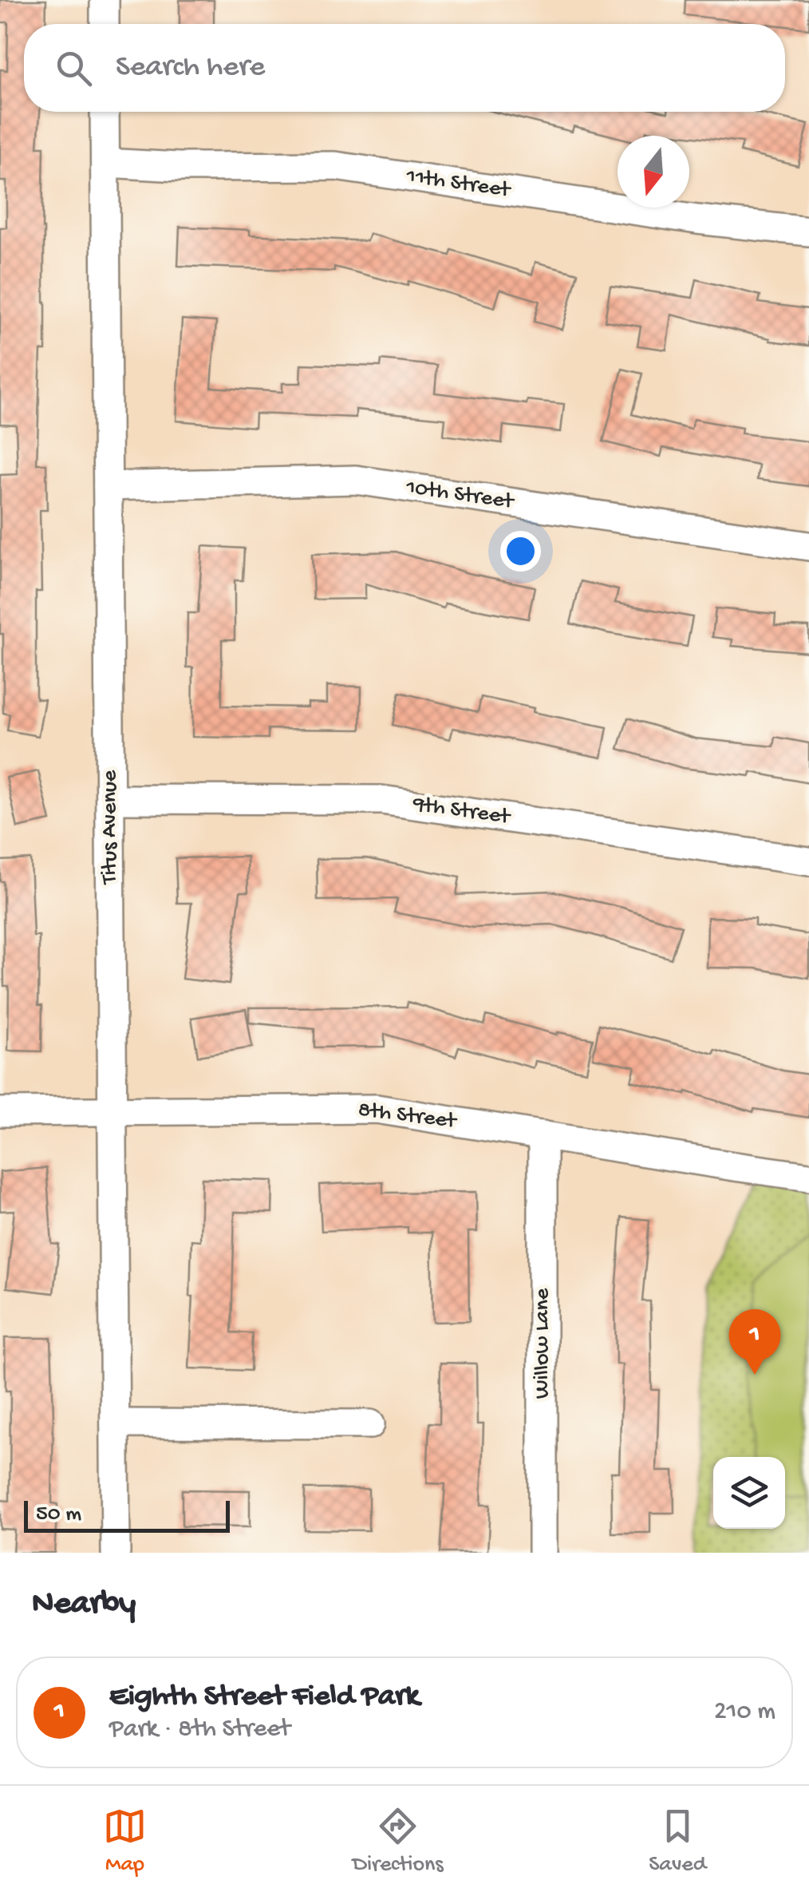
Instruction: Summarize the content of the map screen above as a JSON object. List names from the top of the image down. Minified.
{"streets":{"street":["11th Street","10th Street","9th Street","Titus Avenue","8th Street","Willow Lane"]},"crossings":[["11th Street","Titus Avenue"],["10th Street","Titus Avenue"],["9th Street","Titus Avenue"],["Titus Avenue","8th Street"],["8th Street","Willow Lane"]],"scale_bar":"50 m","north":"bottom","page":{"search":"Search here","pins":"1","scale":"50 m","heading":"Nearby","list":[{"mark":"1","name":"Eighth Street Field Park","note":"Park · 8th Street","value":"210 m"}],"nav":["Map","Directions","Saved"]}}
